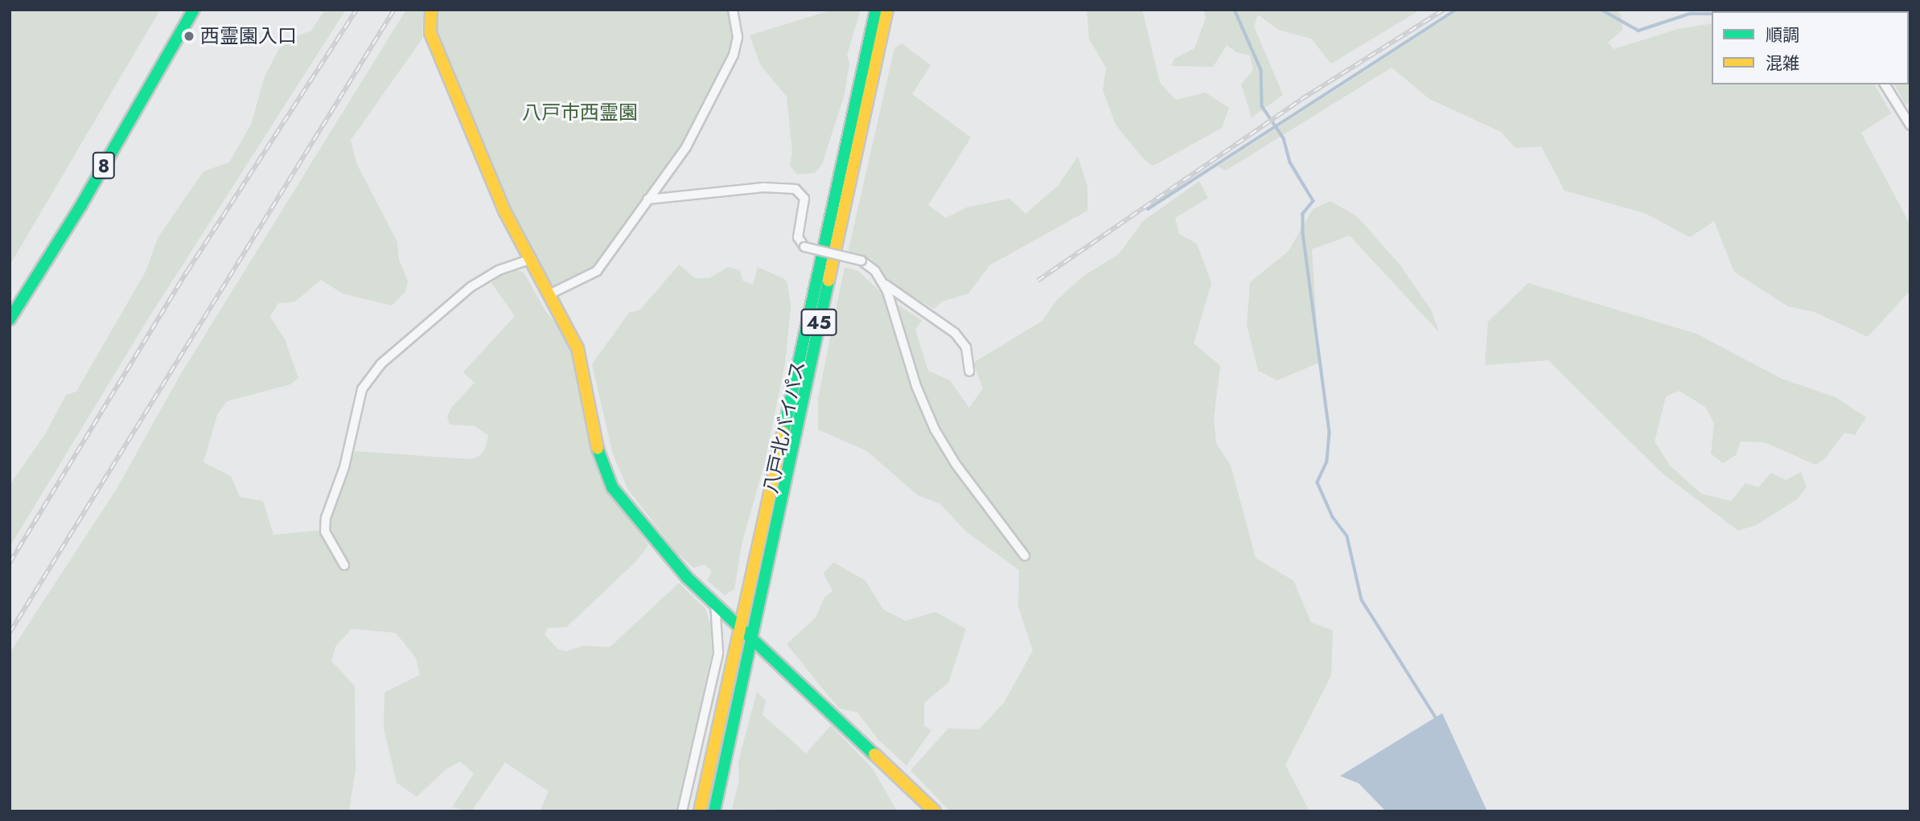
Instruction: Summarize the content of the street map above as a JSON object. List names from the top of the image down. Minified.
{"streets":{"main road":["8","45","八戸北バイパス"]},"parks":["八戸市西霊園"],"places":["西霊園入口"],"legend":["順調","混雑"]}
